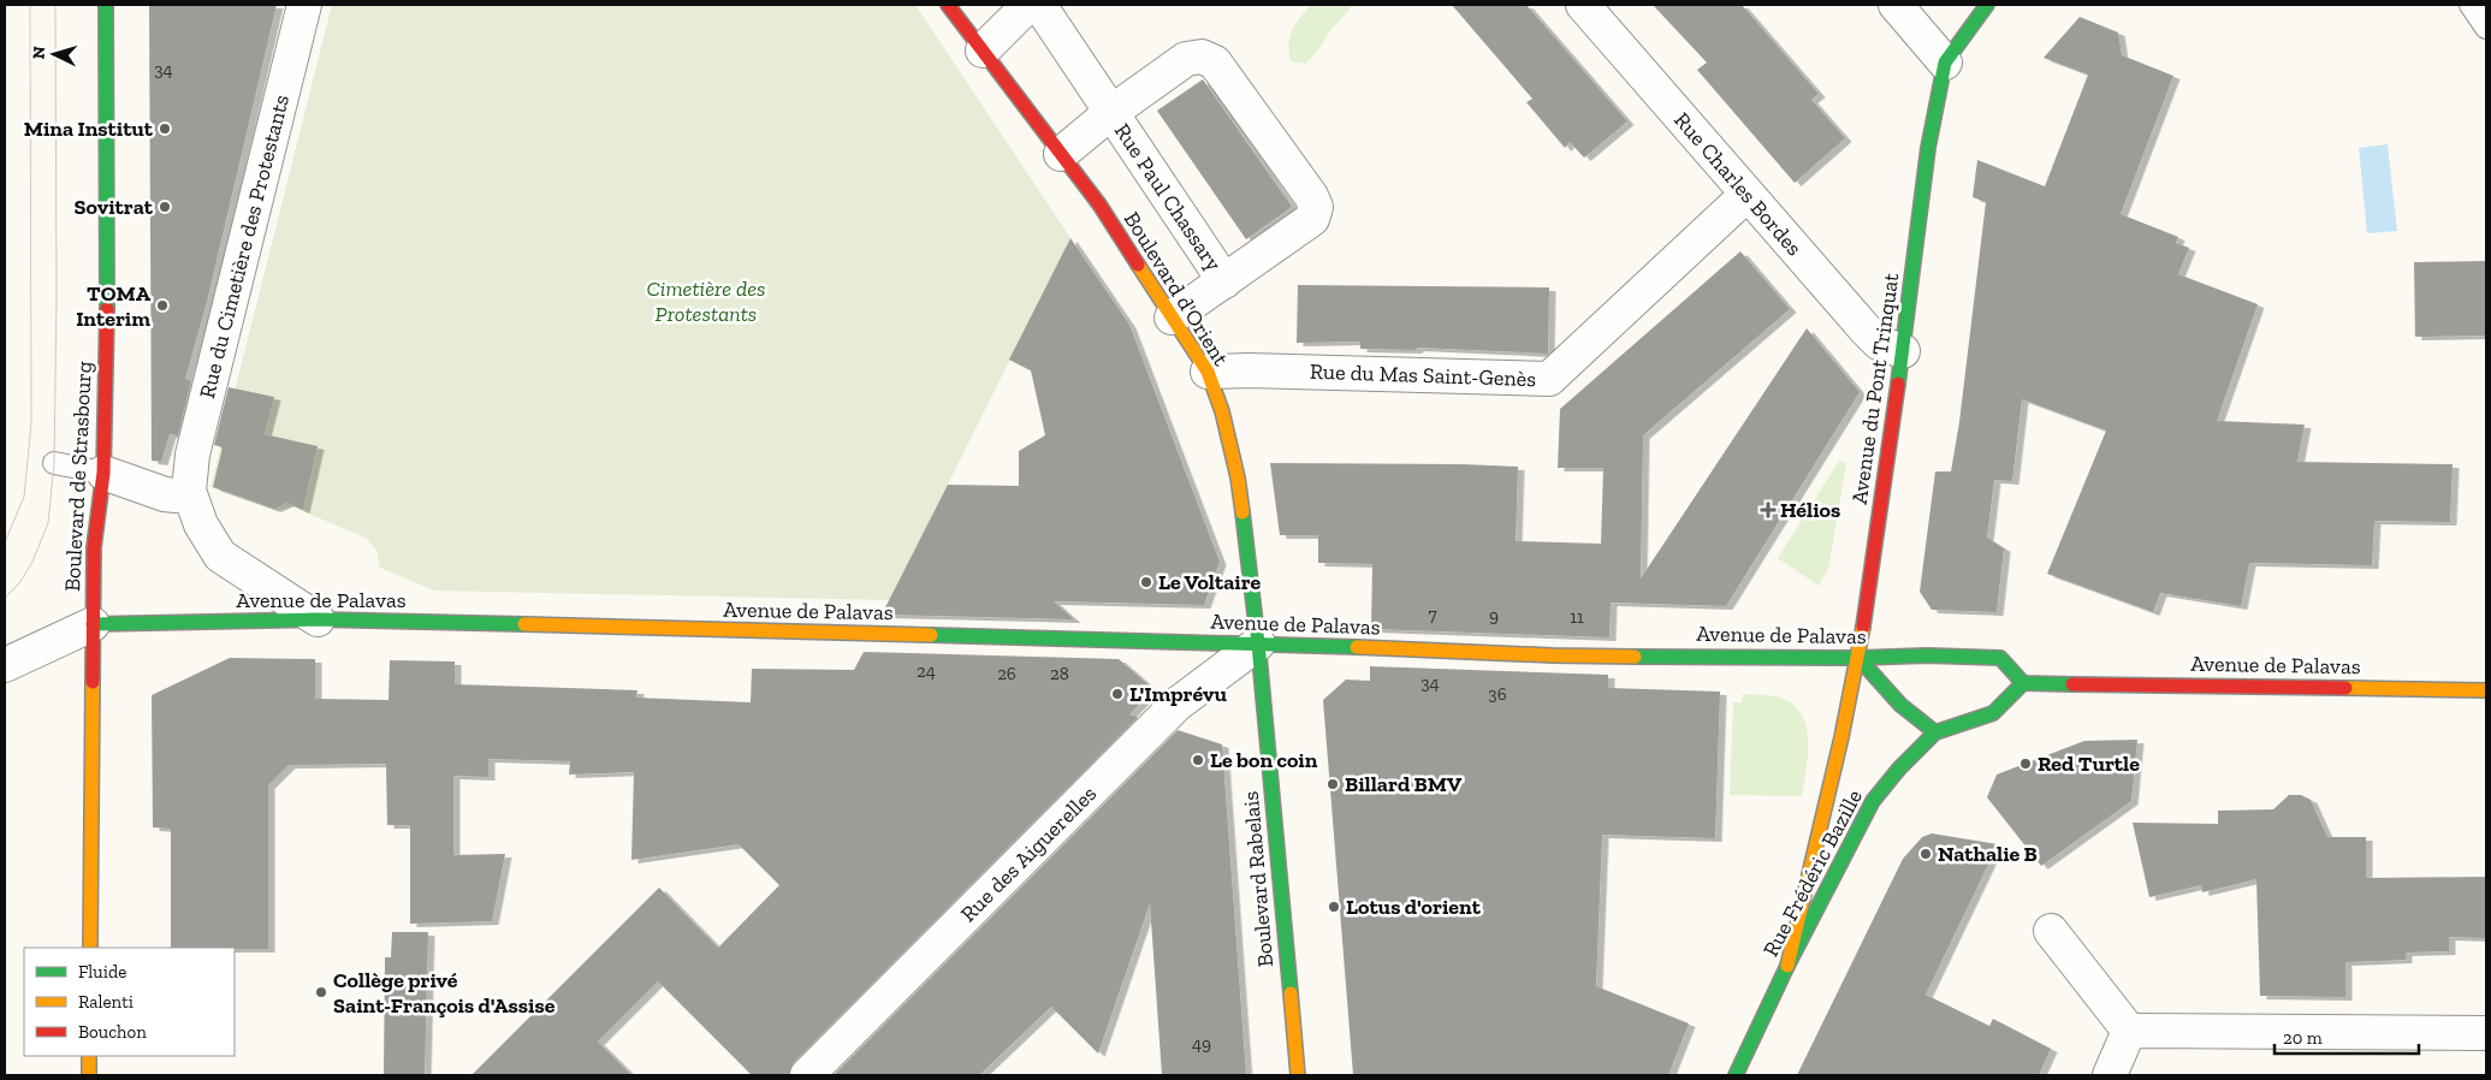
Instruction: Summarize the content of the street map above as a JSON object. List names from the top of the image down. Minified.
{"streets":{"street":["Rue Charles Bordes","Rue Paul Chassary","Rue du Cimetière des Protestants","Boulevard d'Orient","Rue du Mas Saint-Genès","Avenue du Pont Trinquat","Boulevard de Strasbourg","Avenue de Palavas","Rue des Aiguerelles","Rue Frédéric Bazille","Boulevard Rabelais"]},"crossings":[["Rue Charles Bordes","Rue du Mas Saint-Genès"],["Rue Charles Bordes","Avenue du Pont Trinquat"],["Rue Paul Chassary","Boulevard d'Orient"],["Rue du Cimetière des Protestants","Avenue de Palavas"],["Boulevard d'Orient","Rue du Mas Saint-Genès"],["Boulevard d'Orient","Avenue de Palavas"],["Boulevard d'Orient","Rue des Aiguerelles"],["Boulevard d'Orient","Boulevard Rabelais"],["Avenue du Pont Trinquat","Avenue de Palavas"],["Avenue du Pont Trinquat","Rue Frédéric Bazille"],["Boulevard de Strasbourg","Avenue de Palavas"],["Avenue de Palavas","Rue des Aiguerelles"],["Avenue de Palavas","Rue Frédéric Bazille"],["Avenue de Palavas","Boulevard Rabelais"],["Rue des Aiguerelles","Boulevard Rabelais"]],"parks":["Cimetière des Protestants"],"places":{"other":["Mina Institut","Sovitrat","TOMA Interim","Le Voltaire","L'Imprévu","Le bon coin","Red Turtle","Billard BMV","Nathalie B","Lotus d'orient","Collège privé Saint-François d'Assise"],"health":["Hélios"]},"house_numbers":["34","7","9","11","24","26","28","34","36","49"],"legend":["Fluide","Ralenti","Bouchon"],"scale_bar":"20 m","north":"left"}
